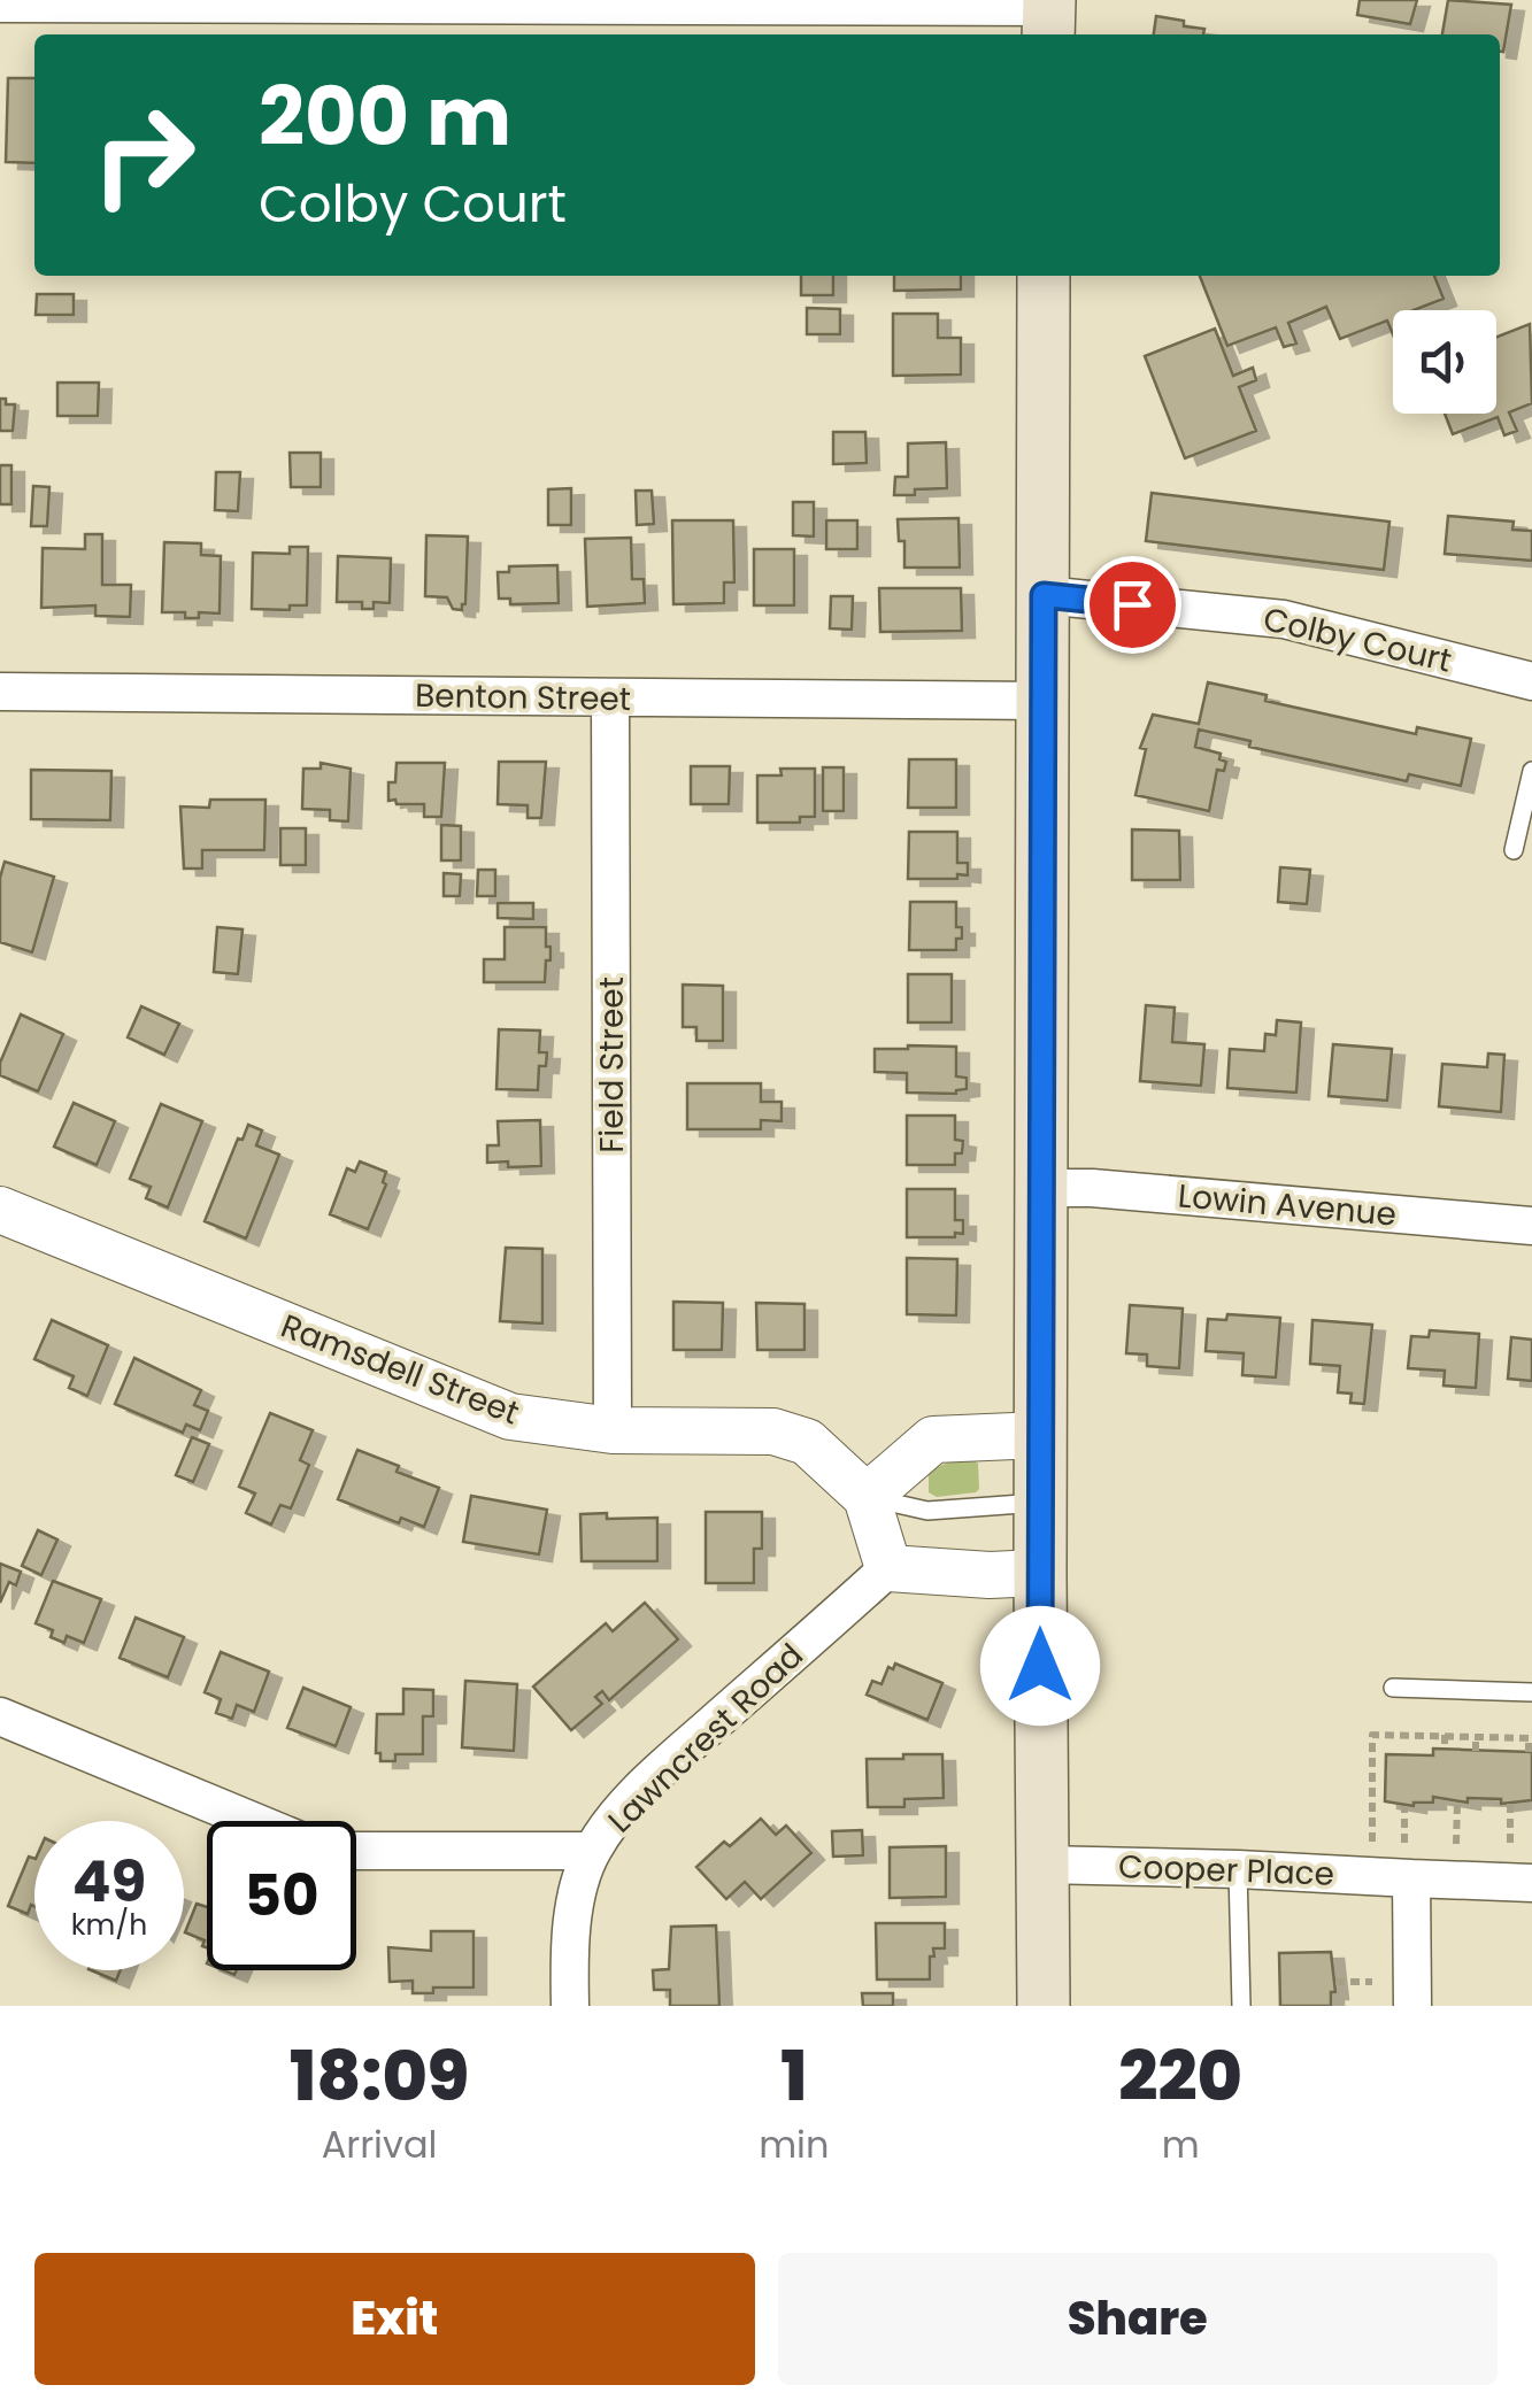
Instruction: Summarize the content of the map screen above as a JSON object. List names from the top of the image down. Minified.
{"streets":{"street":["Colby Court","Benton Street","Field Street","Lowin Avenue","Ramsdell Street","Lawncrest Road","Cooper Place"]},"crossings":[["Benton Street","Field Street"],["Field Street","Ramsdell Street"],["Ramsdell Street","Lawncrest Road"]],"page":{"turn":["200 m","Colby Court"],"speed":"49 km/h","limit":"50","eta":["18:09","Arrival","1","min","220","m"],"buttons":["Exit","Share"]}}
